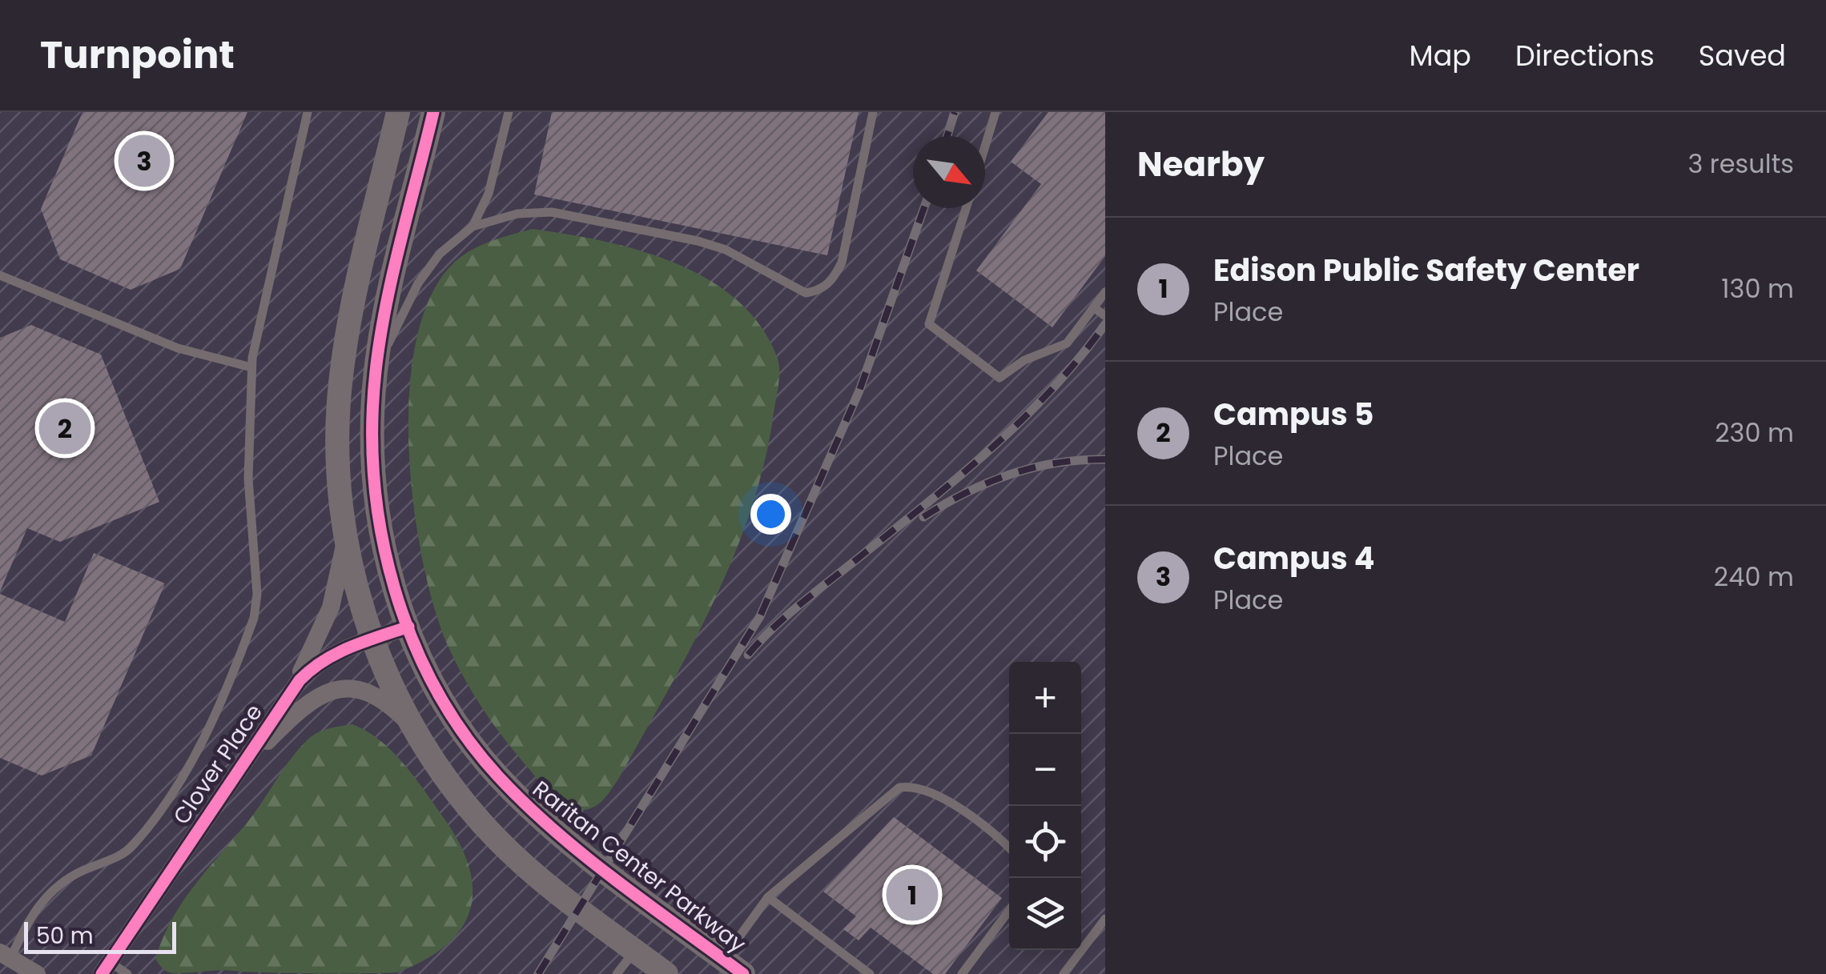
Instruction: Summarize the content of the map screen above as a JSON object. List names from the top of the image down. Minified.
{"streets":{"street":["Clover Place","Raritan Center Parkway"]},"crossings":[["Clover Place","Raritan Center Parkway"]],"scale_bar":"50 m","north":"bottom right","page":{"header":"Turnpoint","nav":["Map","Directions","Saved"],"heading":["Nearby","3 results"],"pins":["3","2","1"],"list":[{"mark":"1","name":"Edison Public Safety Center","note":"Place","value":"130 m"},{"mark":"2","name":"Campus 5","note":"Place","value":"230 m"},{"mark":"3","name":"Campus 4","note":"Place","value":"240 m"}],"map_buttons":["+","−"],"scale":"50 m"}}
